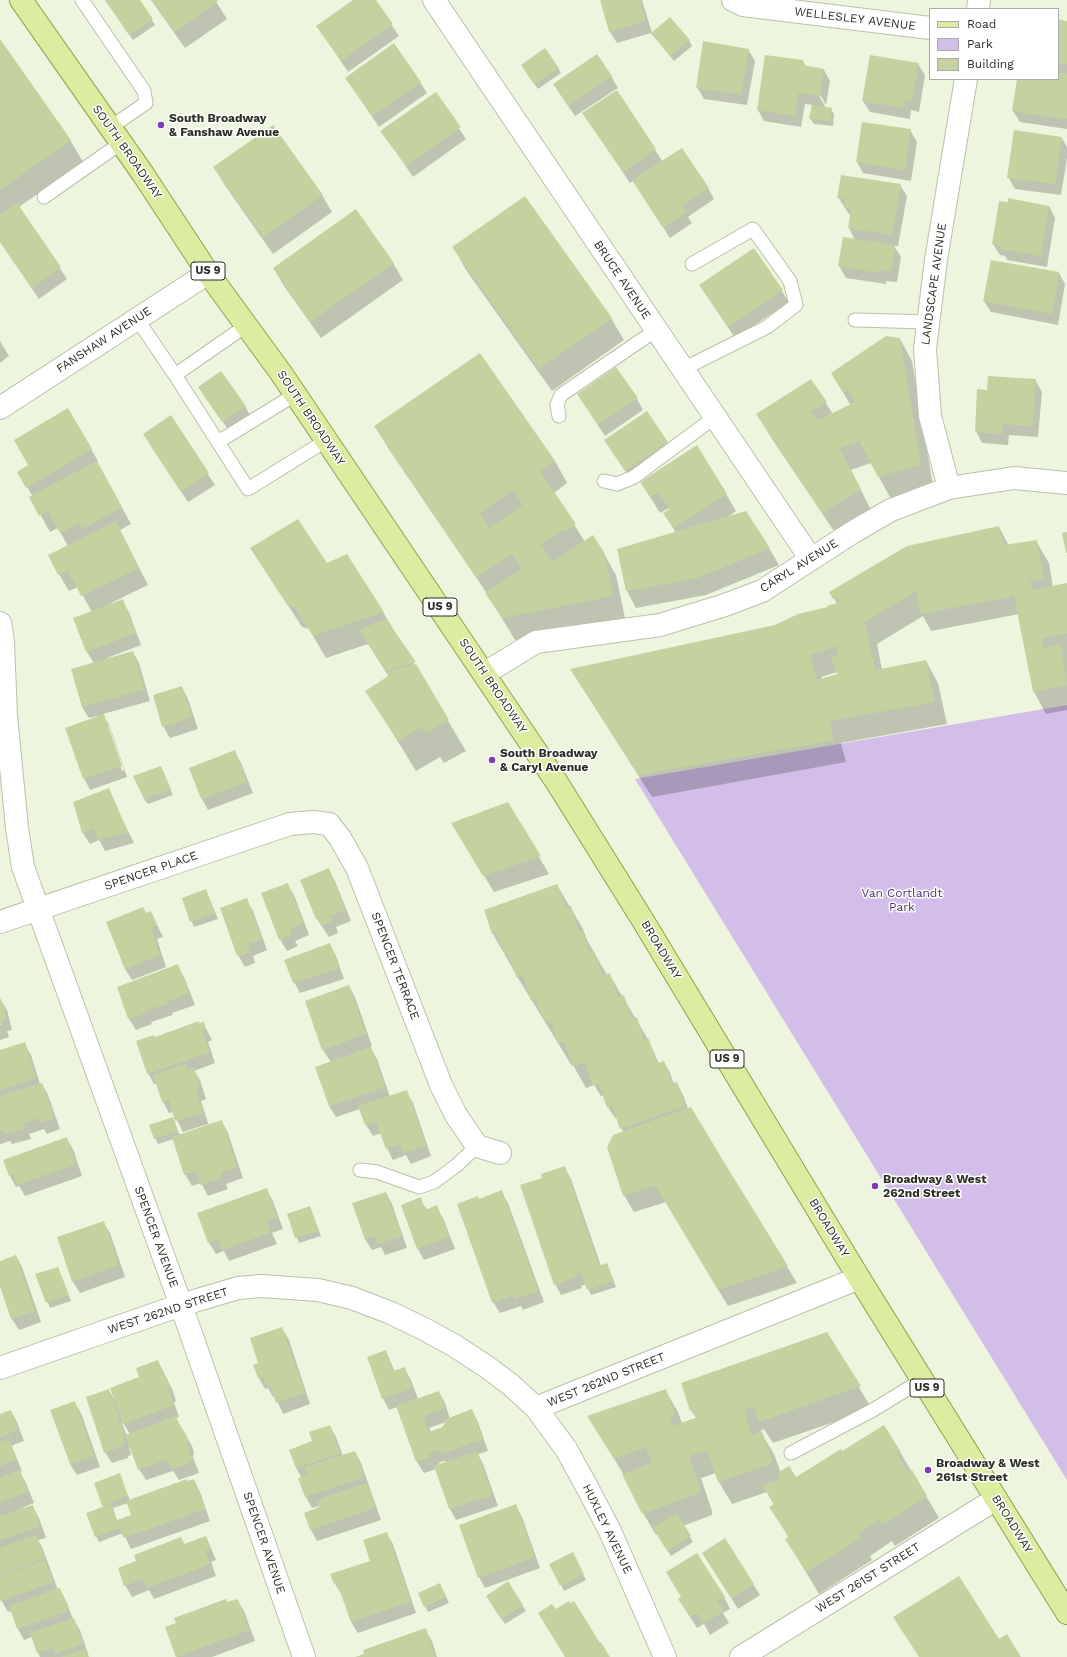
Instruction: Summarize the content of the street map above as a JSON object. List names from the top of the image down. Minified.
{"streets":{"main road":["SOUTH BROADWAY","US 9","BROADWAY"],"street":["WELLESLEY AVENUE","BRUCE AVENUE","LANDSCAPE AVENUE","FANSHAW AVENUE","CARYL AVENUE","SPENCER PLACE","SPENCER TERRACE","SPENCER AVENUE","WEST 262ND STREET","HUXLEY AVENUE","WEST 261ST STREET"]},"crossings":[["SOUTH BROADWAY","FANSHAW AVENUE"],["SOUTH BROADWAY","CARYL AVENUE"],["SOUTH BROADWAY","BROADWAY"],["BRUCE AVENUE","CARYL AVENUE"],["LANDSCAPE AVENUE","CARYL AVENUE"],["SPENCER PLACE","SPENCER TERRACE"],["SPENCER PLACE","SPENCER AVENUE"],["BROADWAY","WEST 262ND STREET"],["BROADWAY","WEST 261ST STREET"],["SPENCER AVENUE","WEST 262ND STREET"],["WEST 262ND STREET","HUXLEY AVENUE"]],"parks":["Van Cortlandt Park"],"places":["South Broadway & Fanshaw Avenue","South Broadway & Caryl Avenue","Broadway & West 262nd Street","Broadway & West 261st Street"],"legend":["Road","Park","Building"]}
